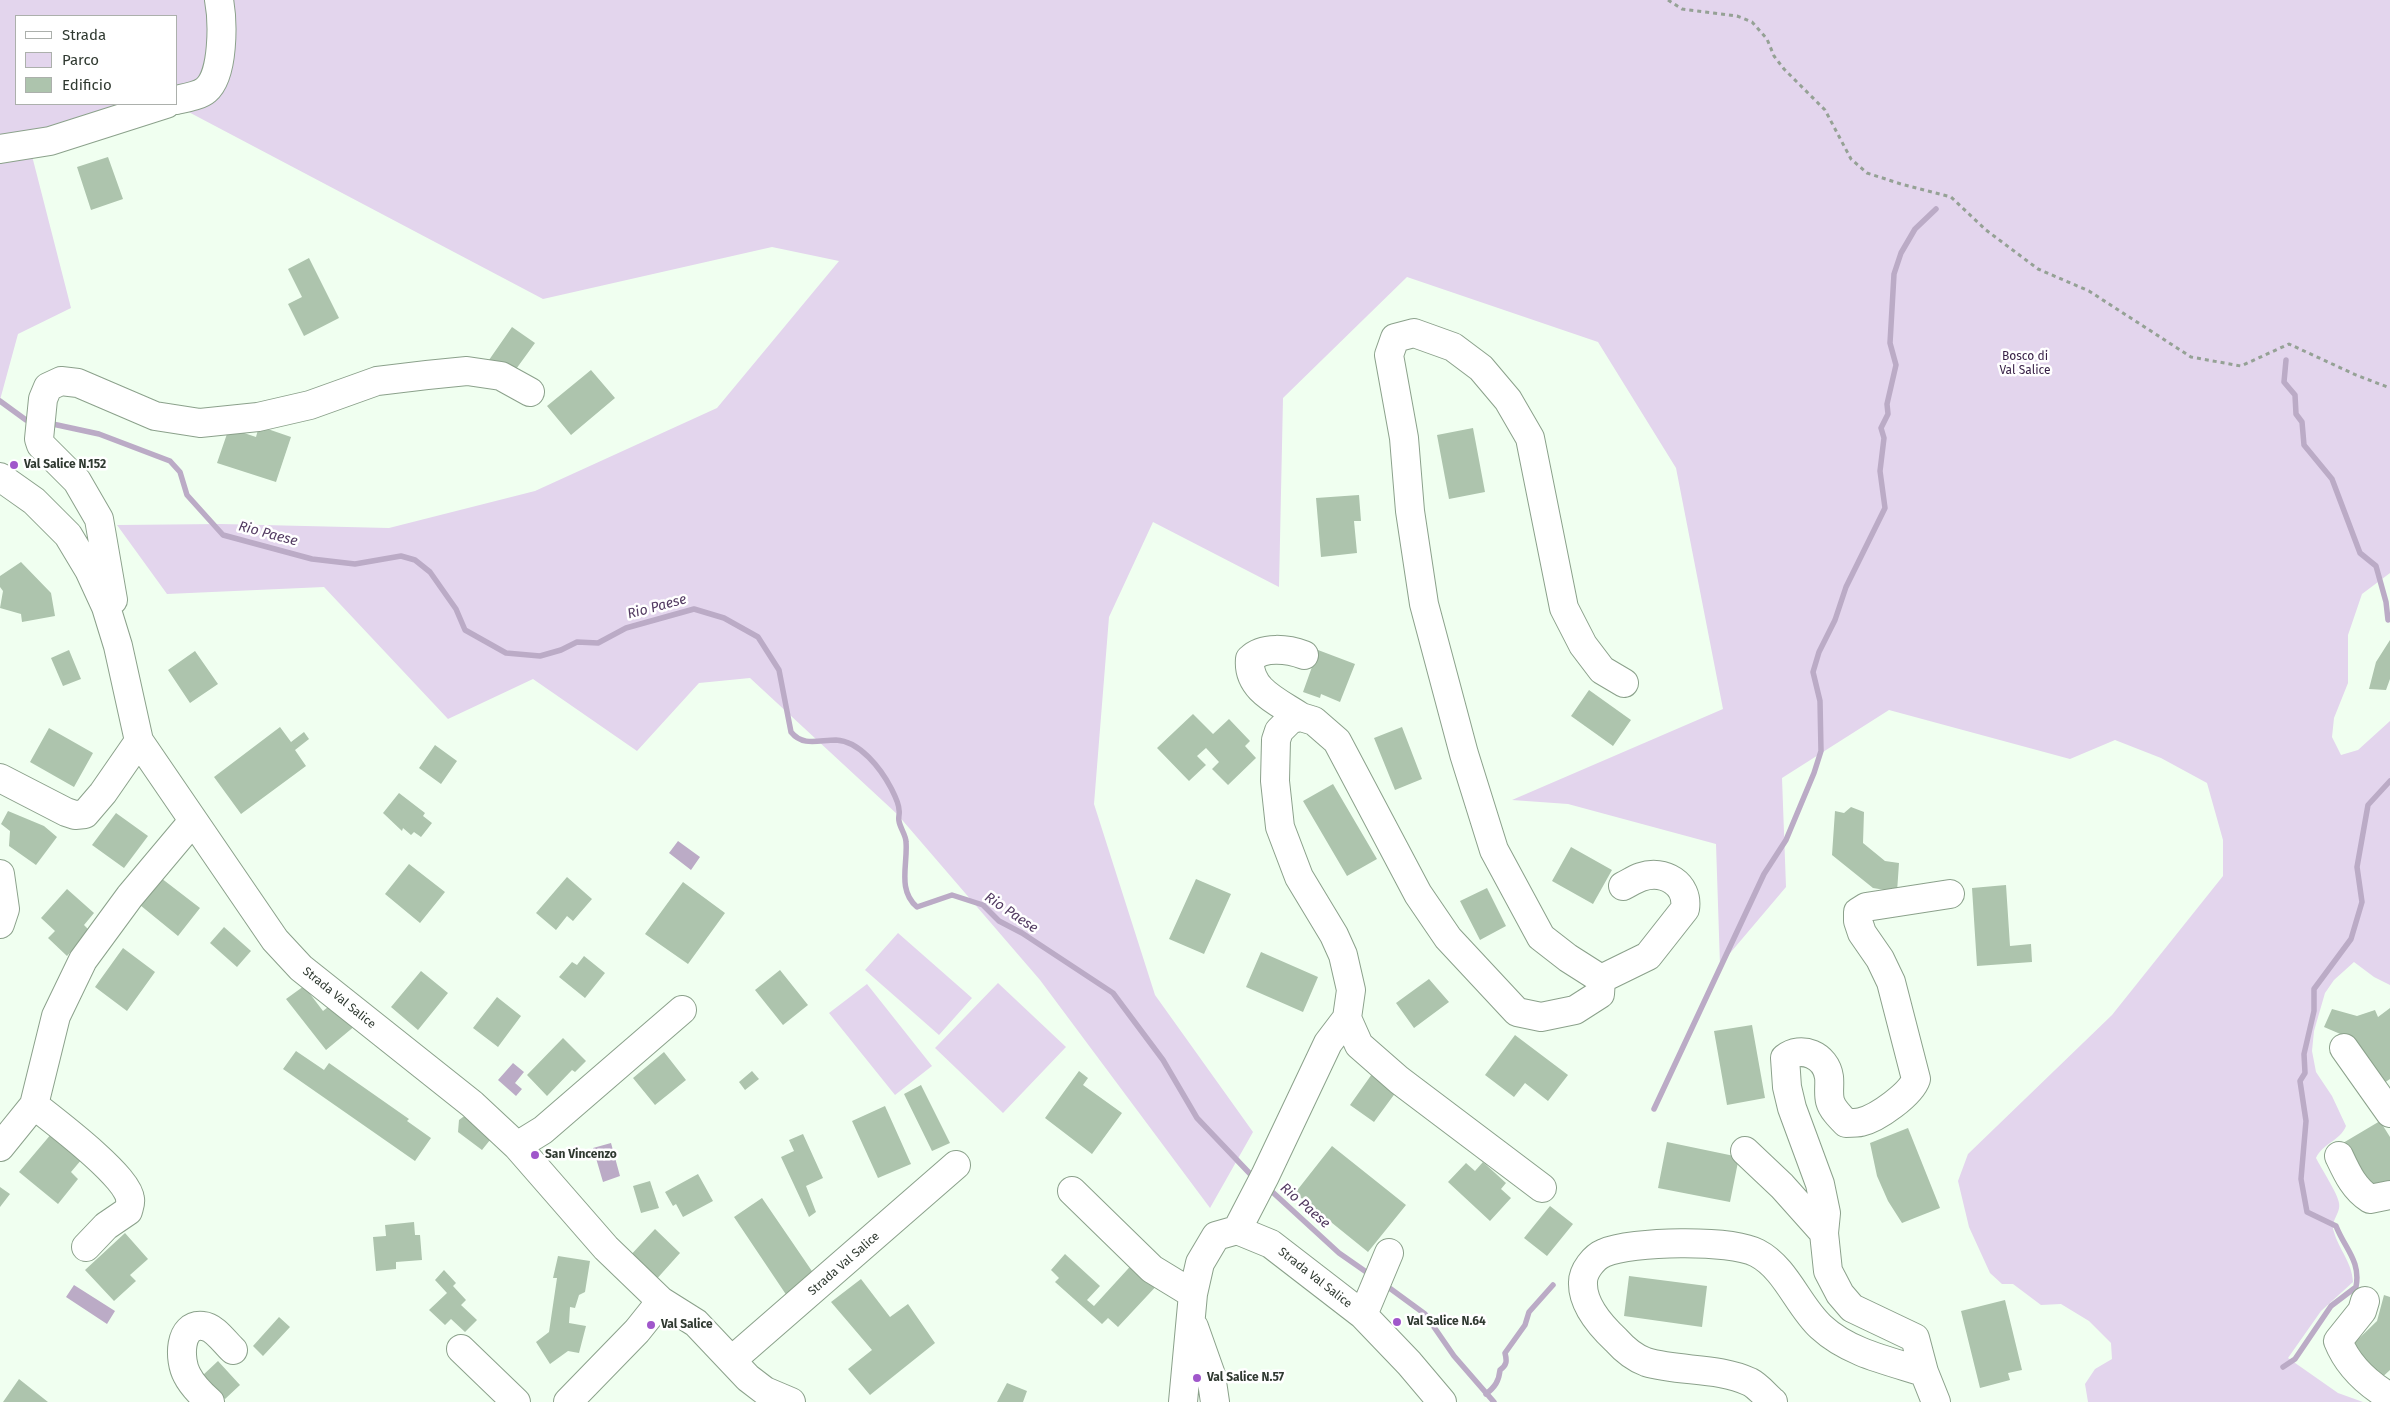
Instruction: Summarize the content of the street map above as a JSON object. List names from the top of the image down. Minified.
{"streets":{"street":["Strada Val Salice"]},"water":["Rio Paese"],"parks":["Bosco di Val Salice"],"places":["Val Salice N.152","San Vincenzo","Val Salice N.64","Val Salice","Val Salice N.57"],"legend":["Strada","Parco","Edificio"]}
